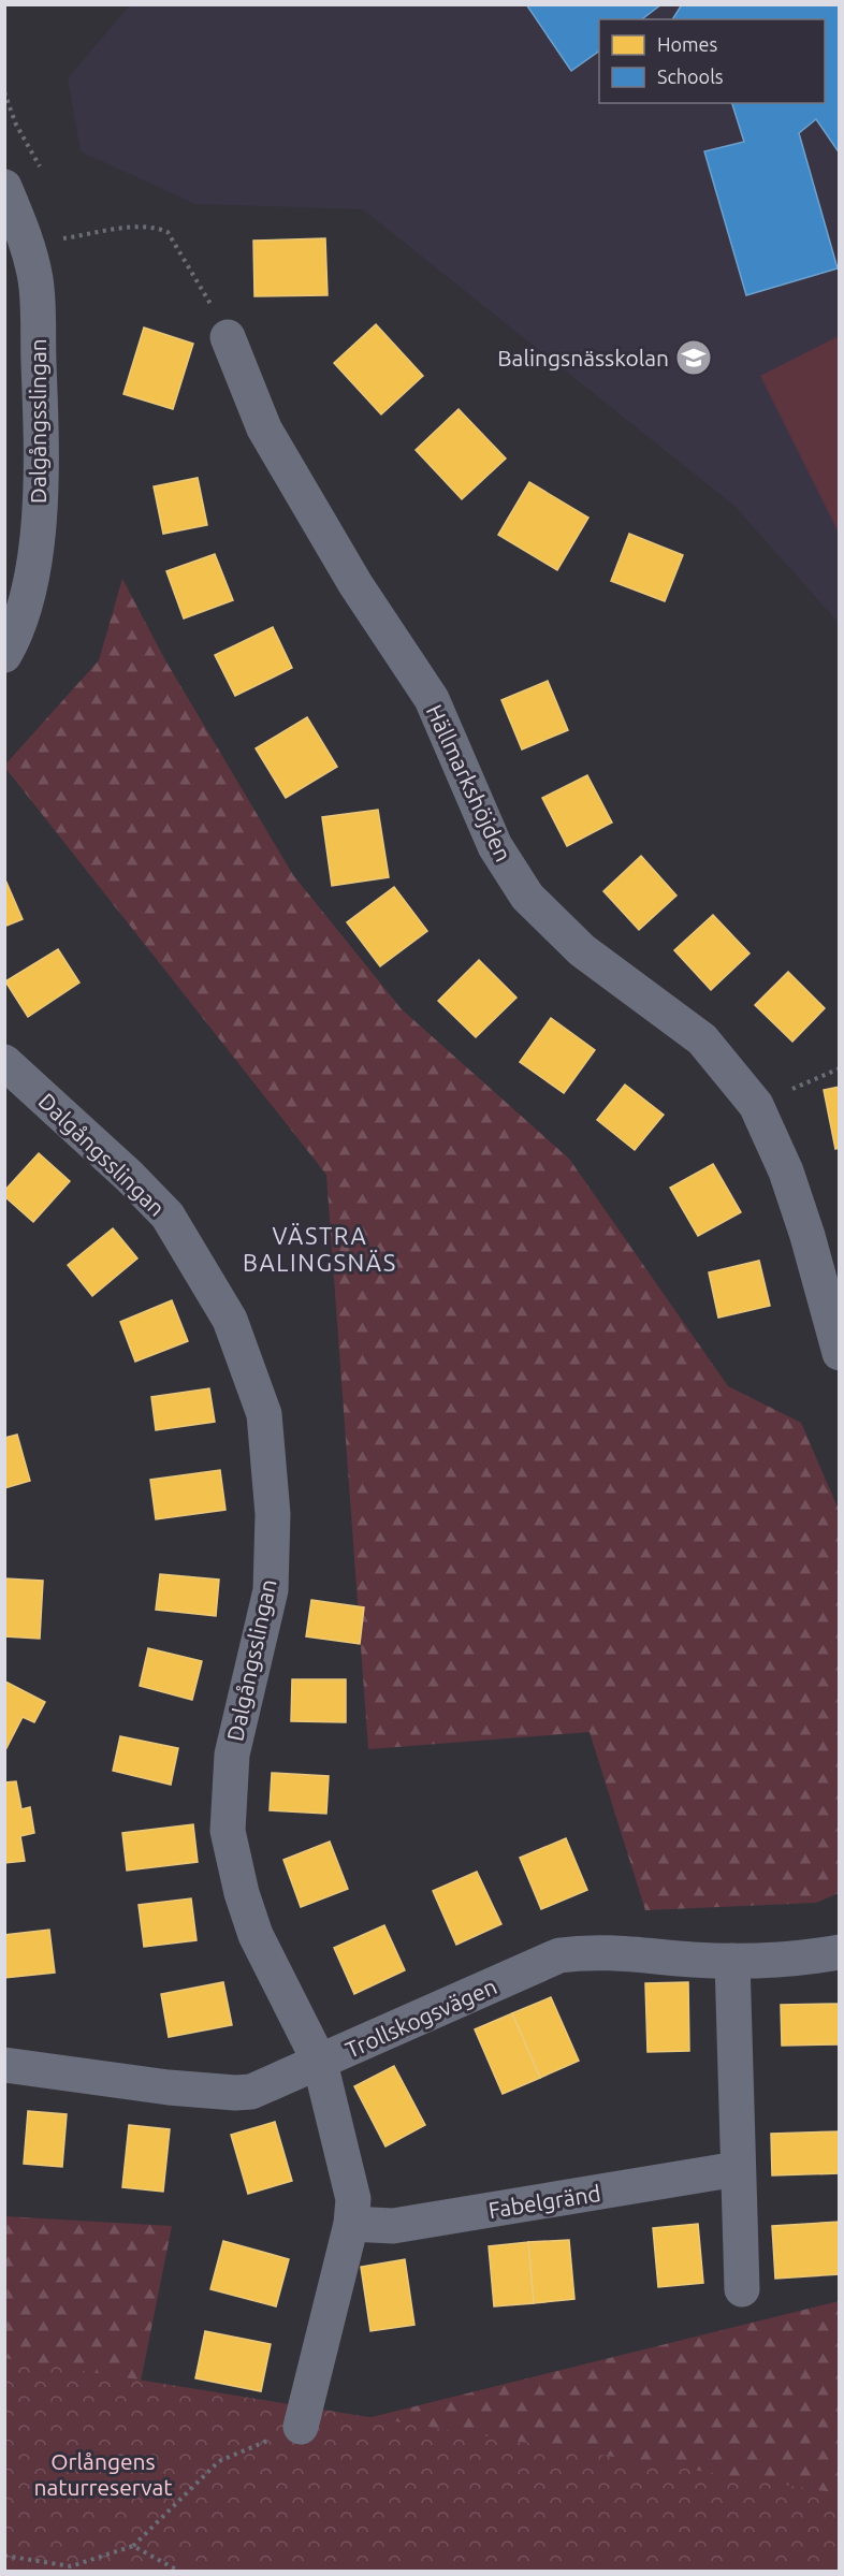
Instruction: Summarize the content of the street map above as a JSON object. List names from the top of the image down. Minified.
{"streets":{"street":["Dalgångsslingan","Hällmarkshöjden","Trollskogsvägen","Fabelgränd"]},"crossings":[["Dalgångsslingan","Trollskogsvägen"]],"districts":["VÄSTRA BALINGSNÄS"],"parks":["Orlångens naturreservat"],"places":{"school or university":["Balingsnässkolan"]},"legend":["Homes","Schools"]}
